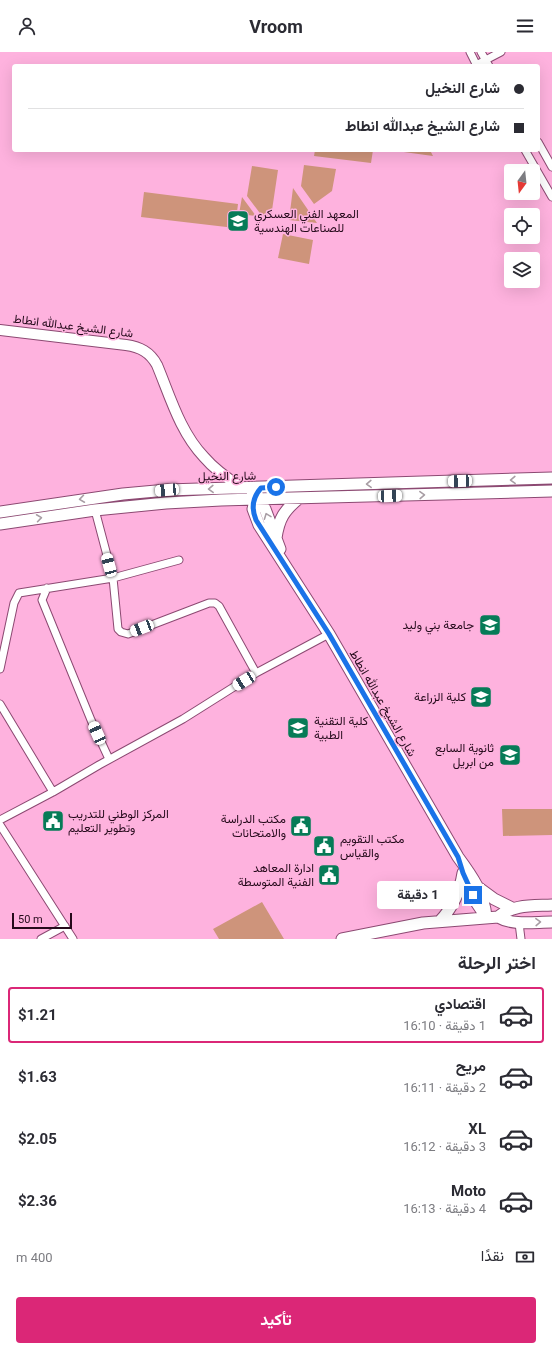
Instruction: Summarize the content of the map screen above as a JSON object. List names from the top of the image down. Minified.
{"streets":{"main road":["شارع الشيخ عبدالله انطاط","شارع النخيل"]},"crossings":[["شارع الشيخ عبدالله انطاط","شارع النخيل"]],"places":{"school or university":["المعهد الفني العسكري للصناعات الهندسية","جامعة بني وليد","كلية الزراعة","كلية التقنية الطبية","ثانوية السابع من ابريل"],"public building":["المركز الوطني للتدريب وتطوير التعليم","مكتب الدراسة والامتحانات","مكتب التقويم والقياس","ادارة المعاهد الفنية المتوسطة"]},"scale_bar":"50 m","north":"bottom","page":{"header":"Vroom","banner":["شارع النخيل","شارع الشيخ عبدالله انطاط"],"bubble":"1 دقيقة","scale":"50 m","heading":"اختر الرحلة","list":[{"name":"اقتصادي","note":"1 دقيقة · 16:10","value":"$1.21"},{"name":"مريح","note":"2 دقيقة · 16:11","value":"$1.63"},{"name":"XL","note":"3 دقيقة · 16:12","value":"$2.05"},{"name":"Moto","note":"4 دقيقة · 16:13","value":"$2.36"}],"pay":["نقدًا","400 m"],"buttons":"تأكيد"}}
